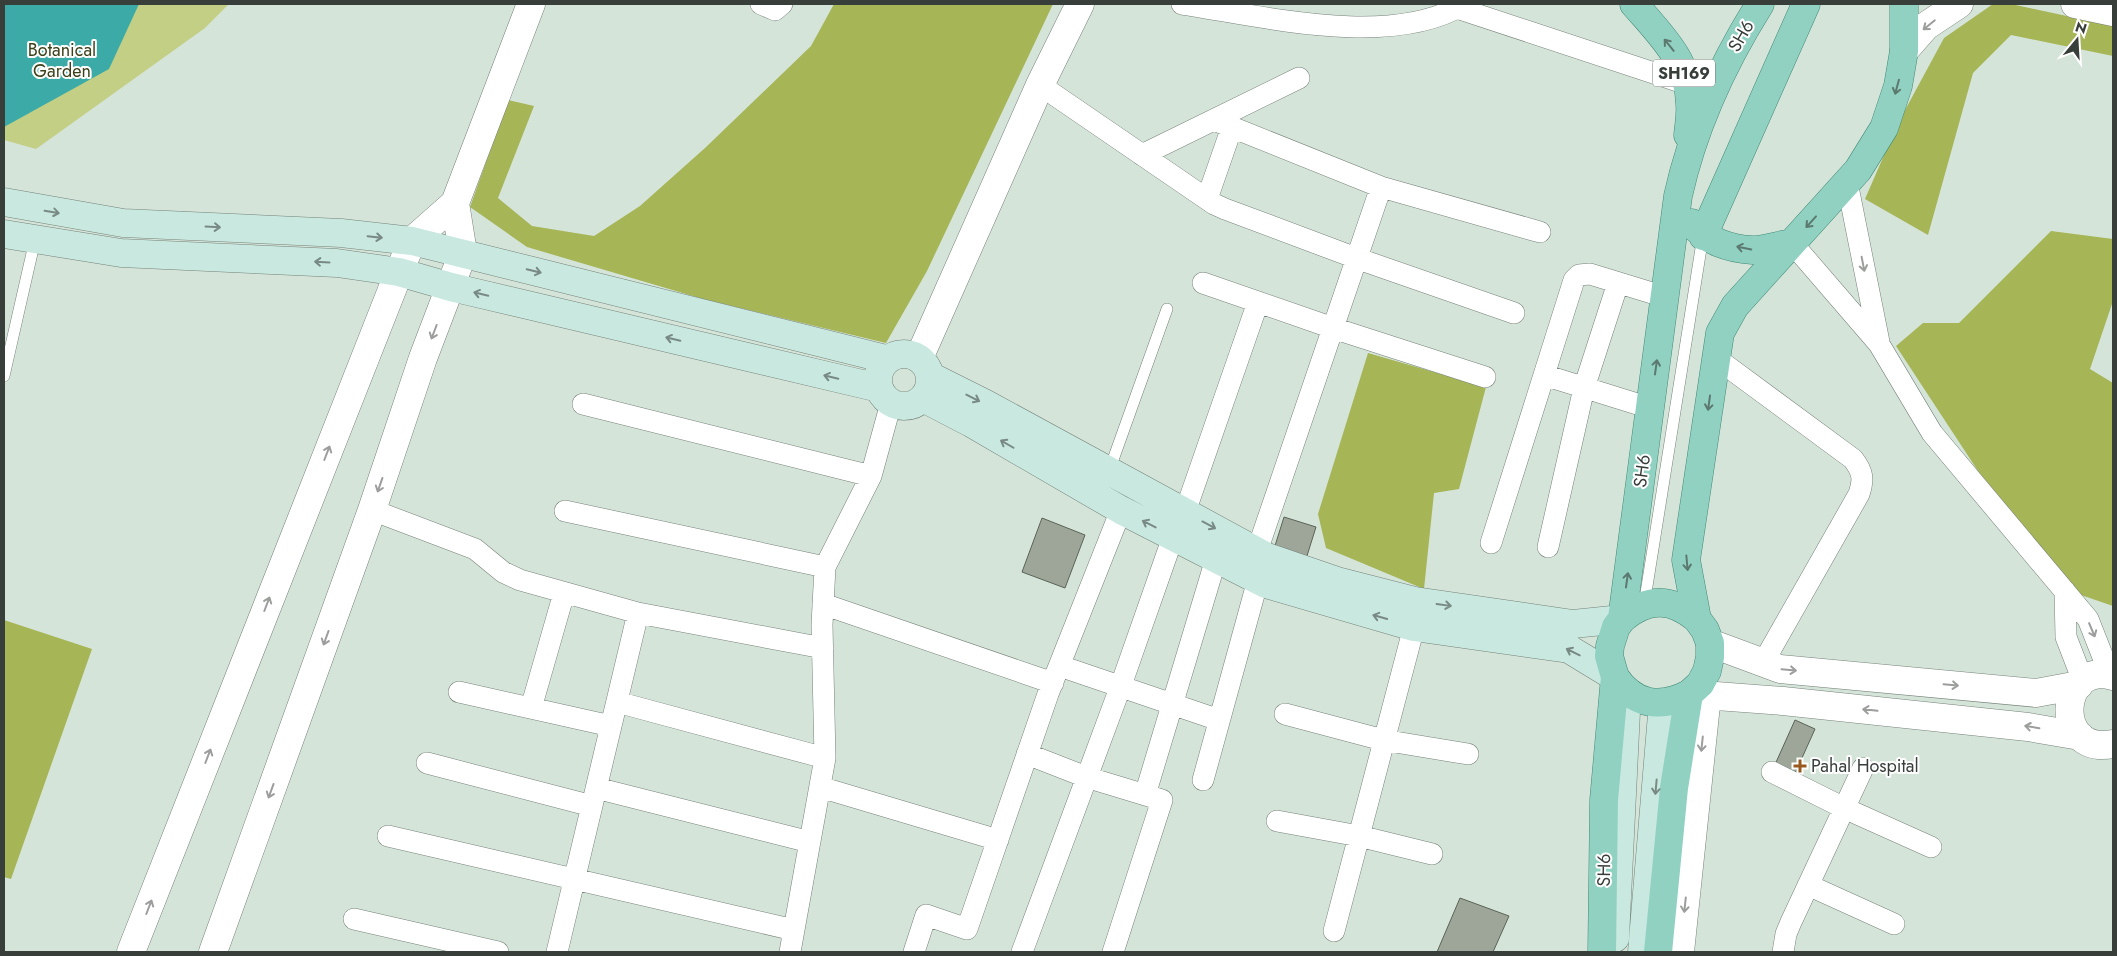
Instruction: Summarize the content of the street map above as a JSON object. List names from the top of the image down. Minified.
{"streets":{"main road":["SH6","SH169"]},"crossings":[["SH6","SH169"]],"parks":["Botanical Garden"],"places":{"health":["Pahal Hospital"]},"north":"top"}
